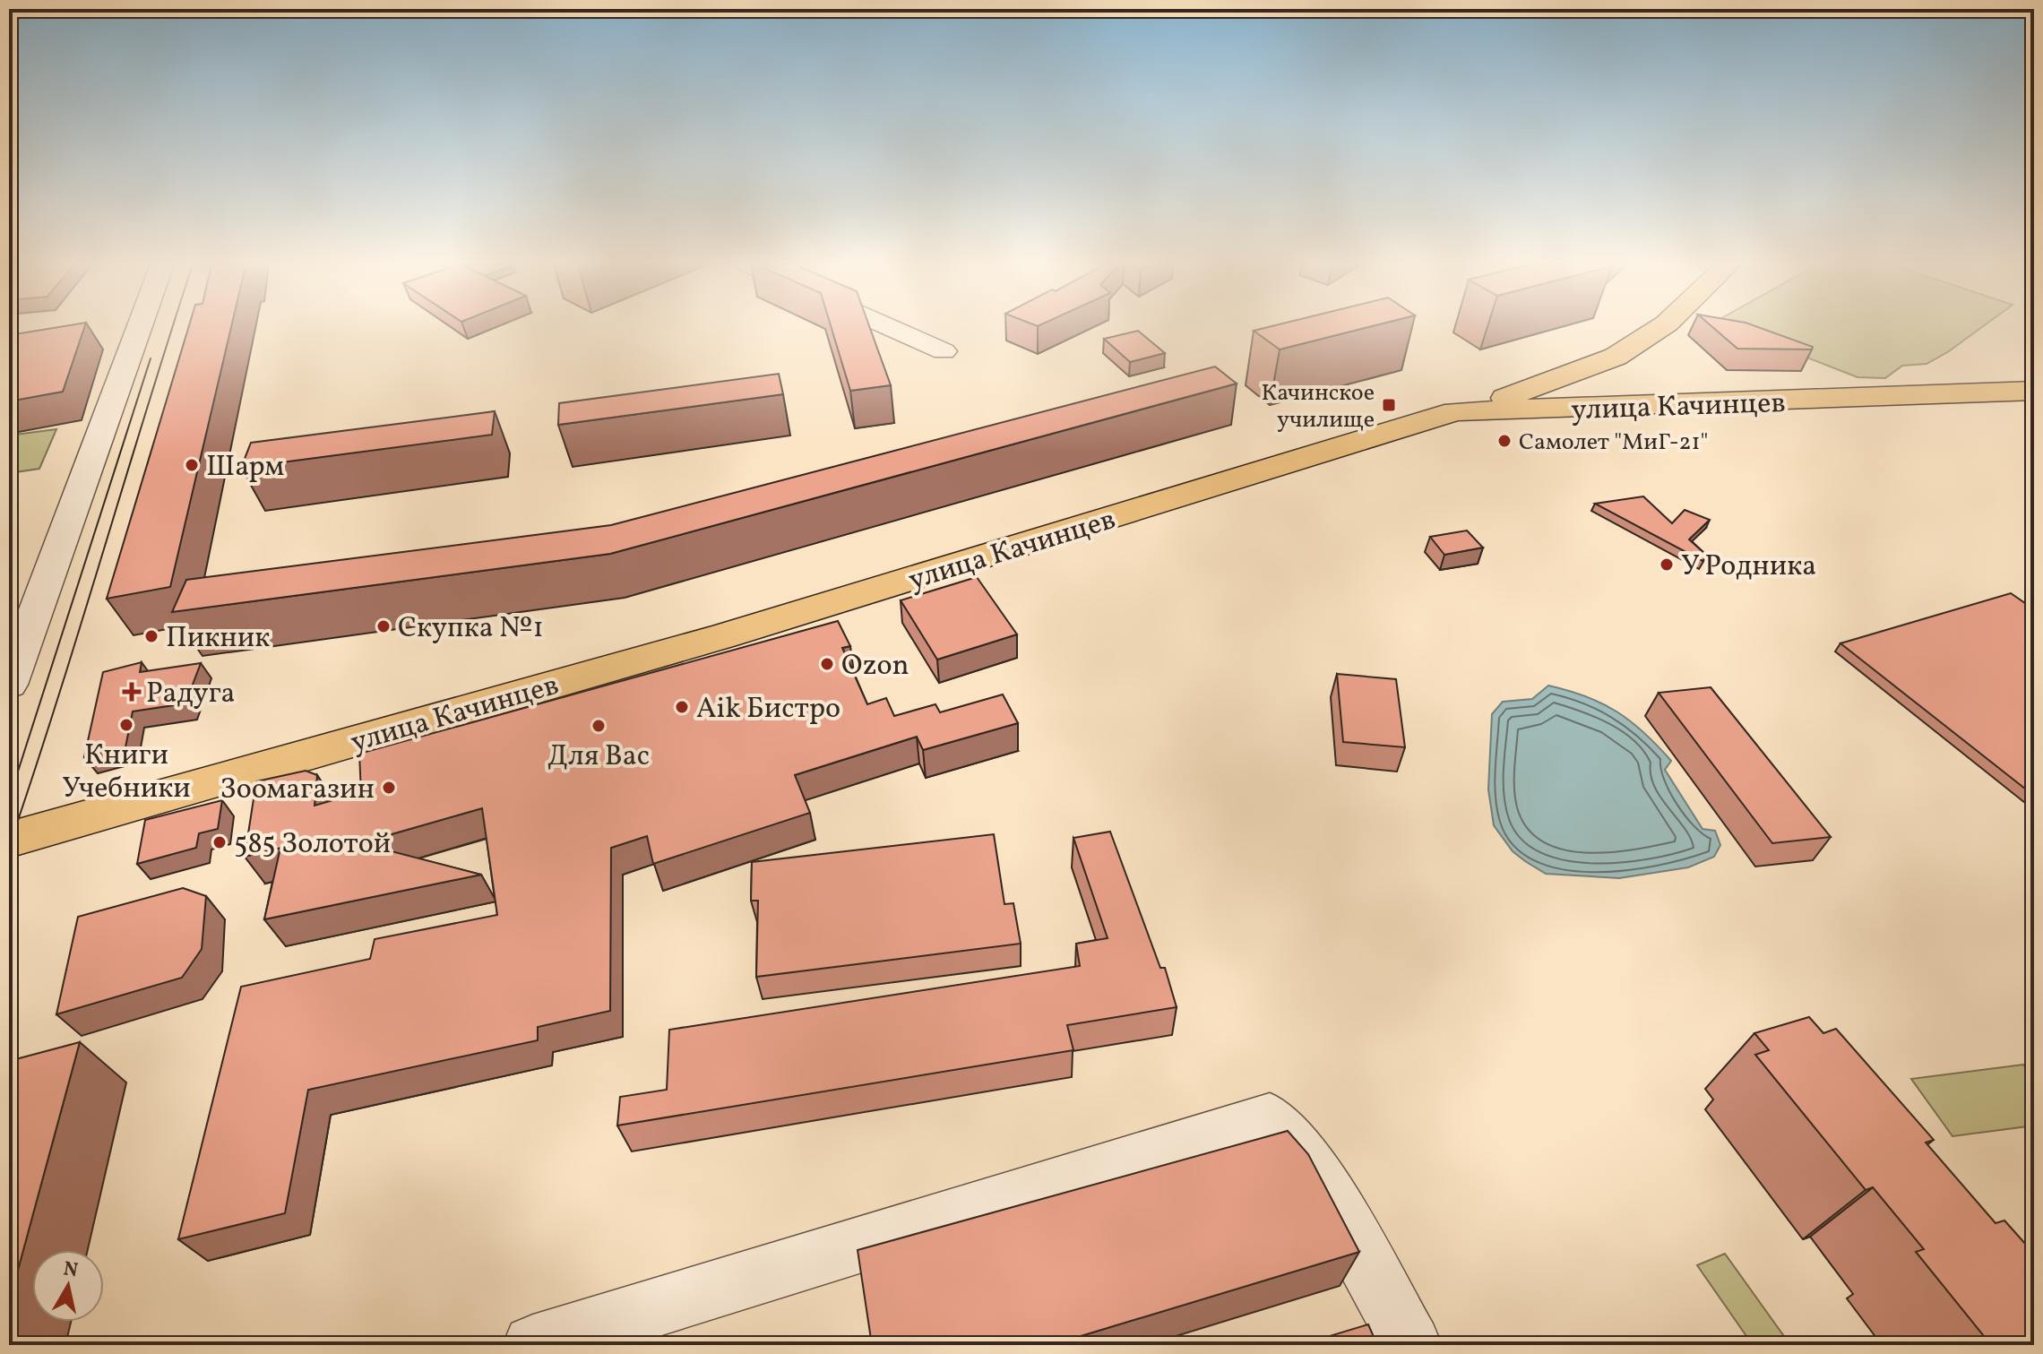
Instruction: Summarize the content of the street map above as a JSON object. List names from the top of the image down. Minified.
{"streets":{"main road":["улица Качинцев"]},"places":{"transit":["Качинское училище"],"other":["Самолет \"МиГ-21\"","Шарм","У Родника","Скупка №1","Пикник","Ozon","Aik Бистро","Книги Учебники","Для Вас","Зоомагазин","585 Золотой"],"health":["Радуга"]},"north":"top"}
